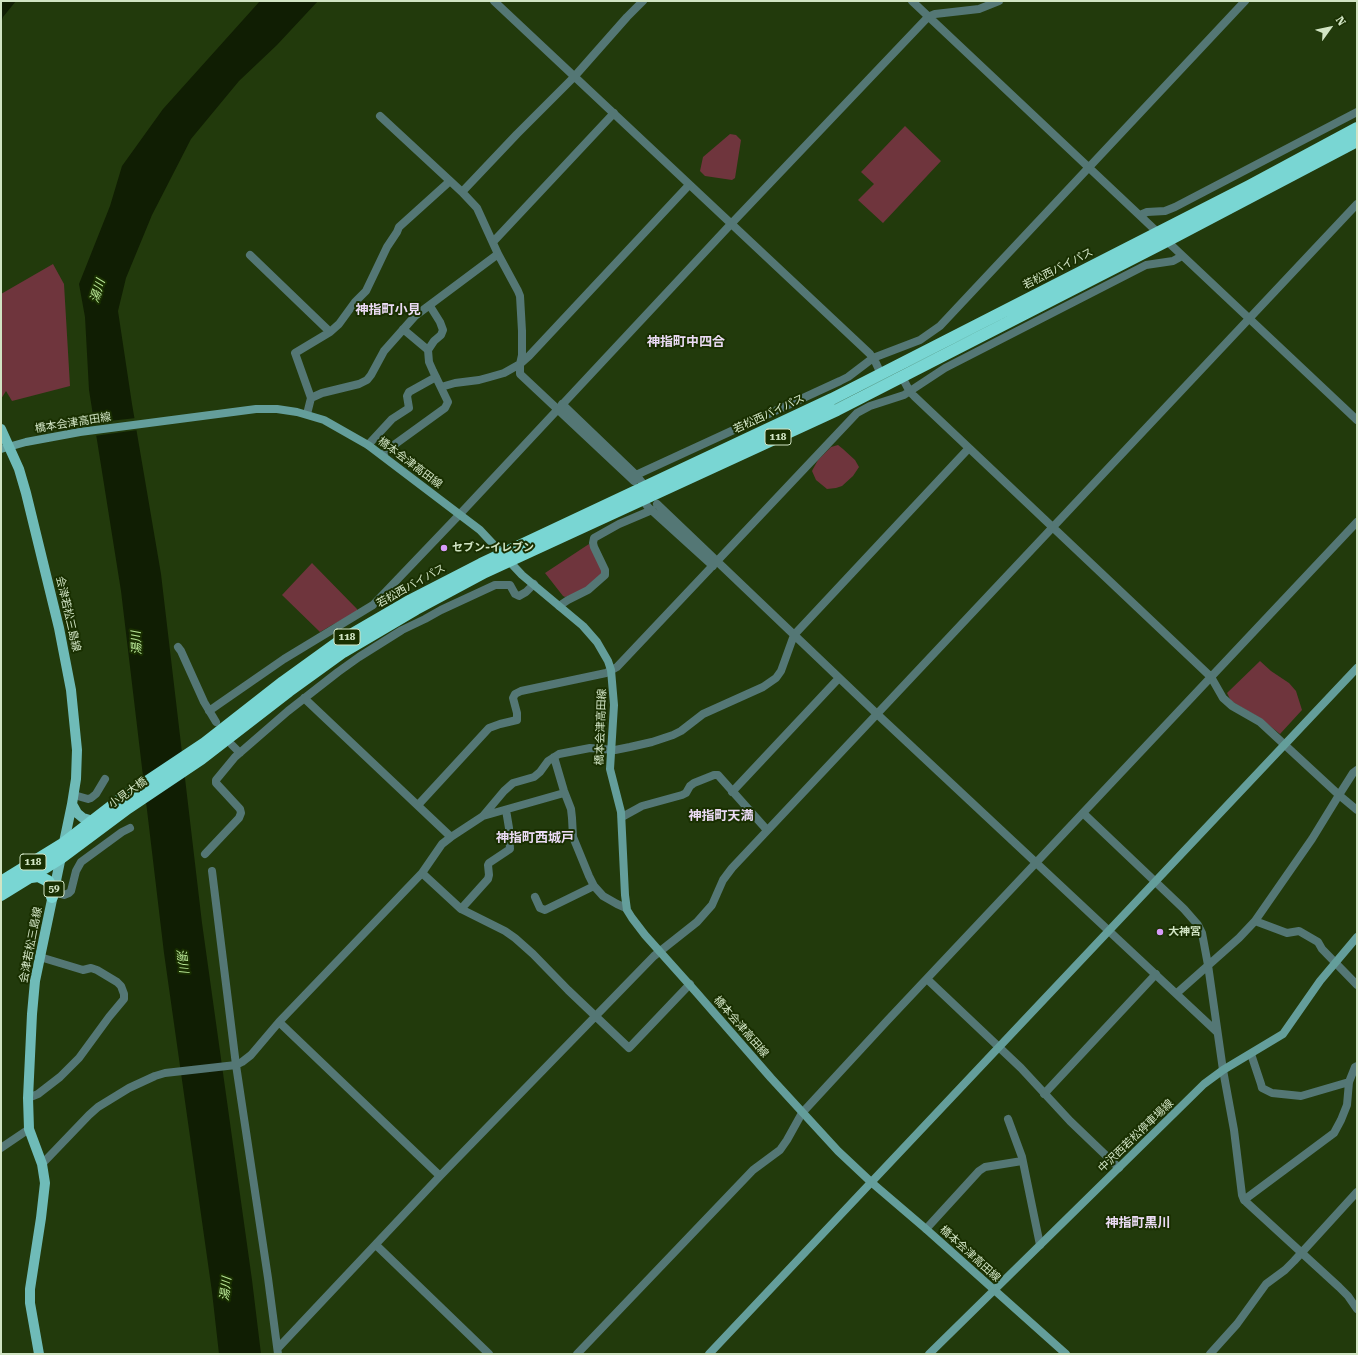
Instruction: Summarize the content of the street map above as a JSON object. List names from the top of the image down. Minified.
{"streets":{"highway":["若松西バイパス","118","小見大橋"],"main road":["橋本会津高田線","会津若松三島線","59","中沢西若松停車場線"]},"crossings":[["若松西バイパス","橋本会津高田線"],["若松西バイパス","小見大橋"],["橋本会津高田線","会津若松三島線"],["橋本会津高田線","中沢西若松停車場線"],["118","会津若松三島線"],["118","小見大橋"],["会津若松三島線","小見大橋"]],"districts":["神指町小見","神指町中四合","神指町天満","神指町西城戸","神指町黒川"],"water":["湯川"],"places":["セブン-イレブン","大神宮"],"north":"top right"}
